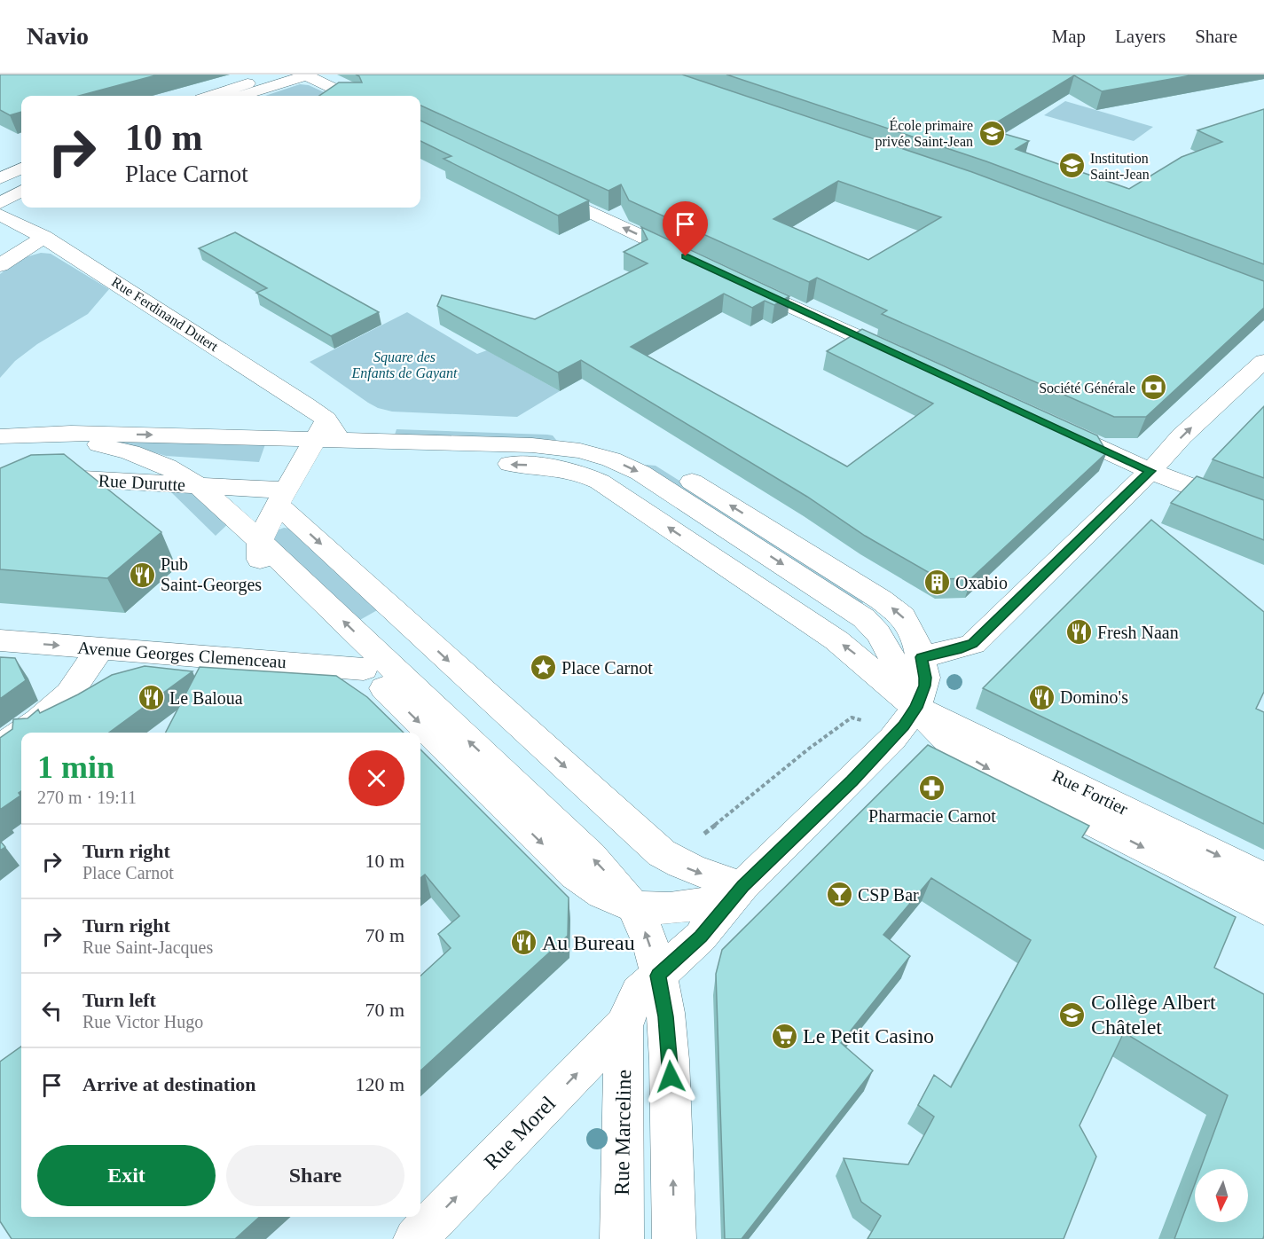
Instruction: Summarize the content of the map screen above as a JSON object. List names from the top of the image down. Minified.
{"streets":{"street":["Rue Ferdinand Dutert","Rue Durutte","Avenue Georges Clemenceau","Rue Fortier","Rue Morel","Rue Marceline"]},"crossings":[["Rue Morel","Rue Marceline"]],"one_way":["Rue Morel"],"parks":["Square des Enfants de Gayant"],"places":{"school or university":["École primaire privée Saint-Jean","Institution Saint-Jean","Collège Albert Châtelet"],"bank":["Société Générale"],"restaurant":["Pub Saint-Georges","Fresh Naan","Domino's","Le Baloua","Au Bureau"],"building":["Oxabio"],"place":["Place Carnot"],"pharmacy":["Pharmacie Carnot"],"bar":["CSP Bar"],"supermarket":["Le Petit Casino"]},"north":"bottom","page":{"header":"Navio","nav":["Map","Layers","Share"],"turn":["10 m","Place Carnot"],"heading":["1 min","270 m · 19:11"],"list":[{"name":"Turn right","note":"Place Carnot","value":"10 m"},{"name":"Turn right","note":"Rue Saint-Jacques","value":"70 m"},{"name":"Turn left","note":"Rue Victor Hugo","value":"70 m"},{"name":"Arrive at destination","value":"120 m"}],"buttons":["Exit","Share"]}}
